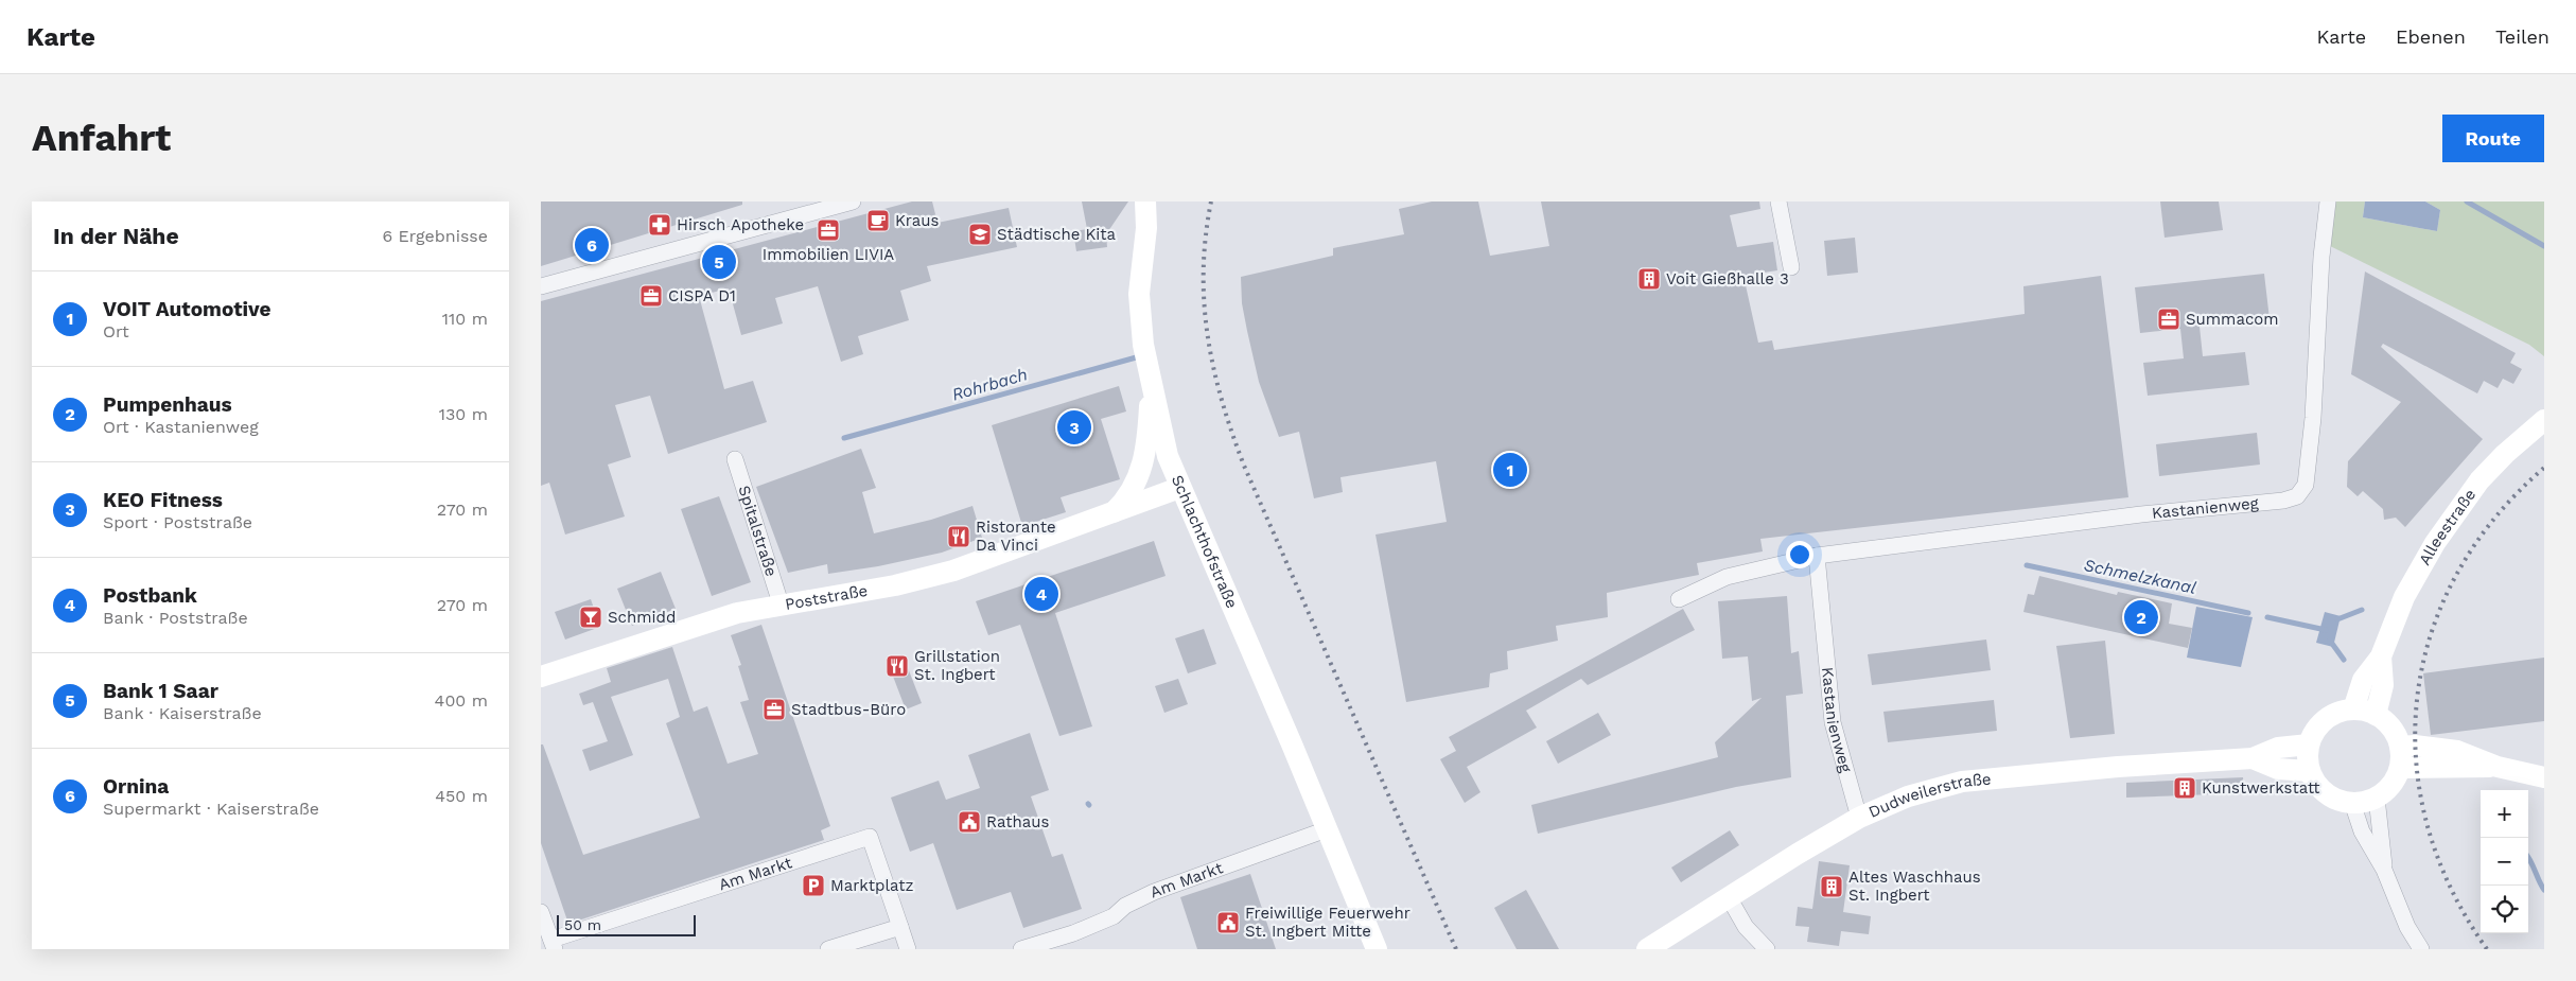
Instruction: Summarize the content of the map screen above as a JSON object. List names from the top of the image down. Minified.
{"streets":{"main road":["Alleestraße","Schlachthofstraße","Poststraße","Dudweilerstraße"],"street":["Kastanienweg","Spitalstraße","Am Markt"]},"crossings":[["Kastanienweg","Dudweilerstraße"],["Alleestraße","Dudweilerstraße"],["Spitalstraße","Poststraße"],["Schlachthofstraße","Poststraße"],["Schlachthofstraße","Am Markt"]],"water":["Rohrbach","Schmelzkanal"],"places":{"cafe":["Kraus"],"pharmacy":["Hirsch Apotheke"],"office":["Immobilien LIVIA","CISPA D1","Summacom","Stadtbus-Büro"],"school or university":["Städtische Kita"],"building":["Voit Gießhalle 3","Kunstwerkstatt","Altes Waschhaus St. Ingbert"],"restaurant":["Ristorante Da Vinci","Grillstation St. Ingbert"],"bar":["Schmidd"],"public building":["Rathaus","Freiwillige Feuerwehr St. Ingbert Mitte"],"parking":["Marktplatz"]},"scale_bar":"50 m","page":{"header":"Karte","nav":["Karte","Ebenen","Teilen"],"buttons":"Route","title":"Anfahrt","heading":["In der Nähe","6 Ergebnisse"],"pins":["6","5","3","1","4","2"],"list":[{"mark":"1","name":"VOIT Automotive","note":"Ort","value":"110 m"},{"mark":"2","name":"Pumpenhaus","note":"Ort · Kastanienweg","value":"130 m"},{"mark":"3","name":"KEO Fitness","note":"Sport · Poststraße","value":"270 m"},{"mark":"4","name":"Postbank","note":"Bank · Poststraße","value":"270 m"},{"mark":"5","name":"Bank 1 Saar","note":"Bank · Kaiserstraße","value":"400 m"},{"mark":"6","name":"Ornina","note":"Supermarkt · Kaiserstraße","value":"450 m"}],"map_buttons":["+","−"],"scale":"50 m"}}
